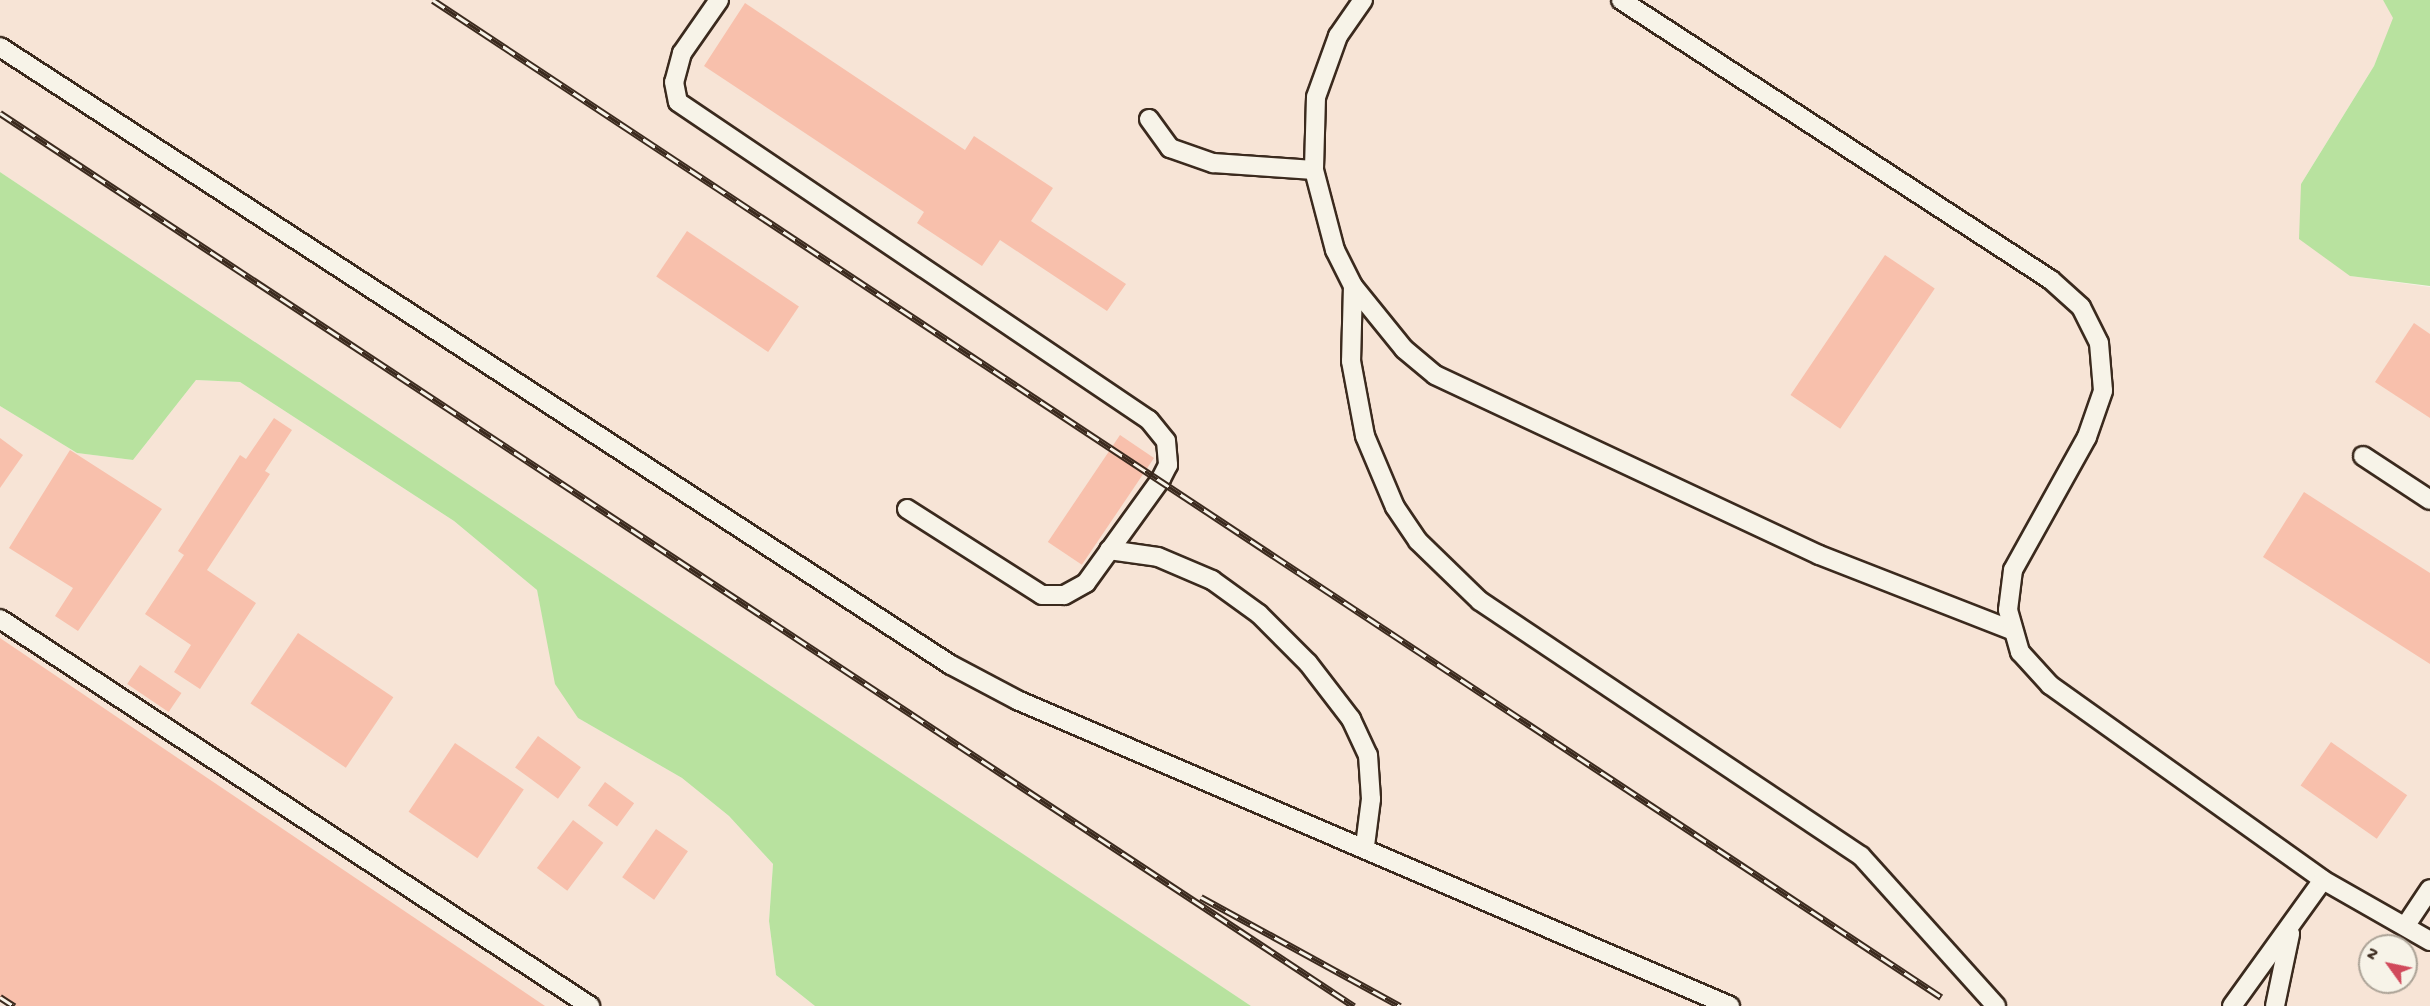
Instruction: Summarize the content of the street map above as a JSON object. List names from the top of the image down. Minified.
{"north":"top left"}
